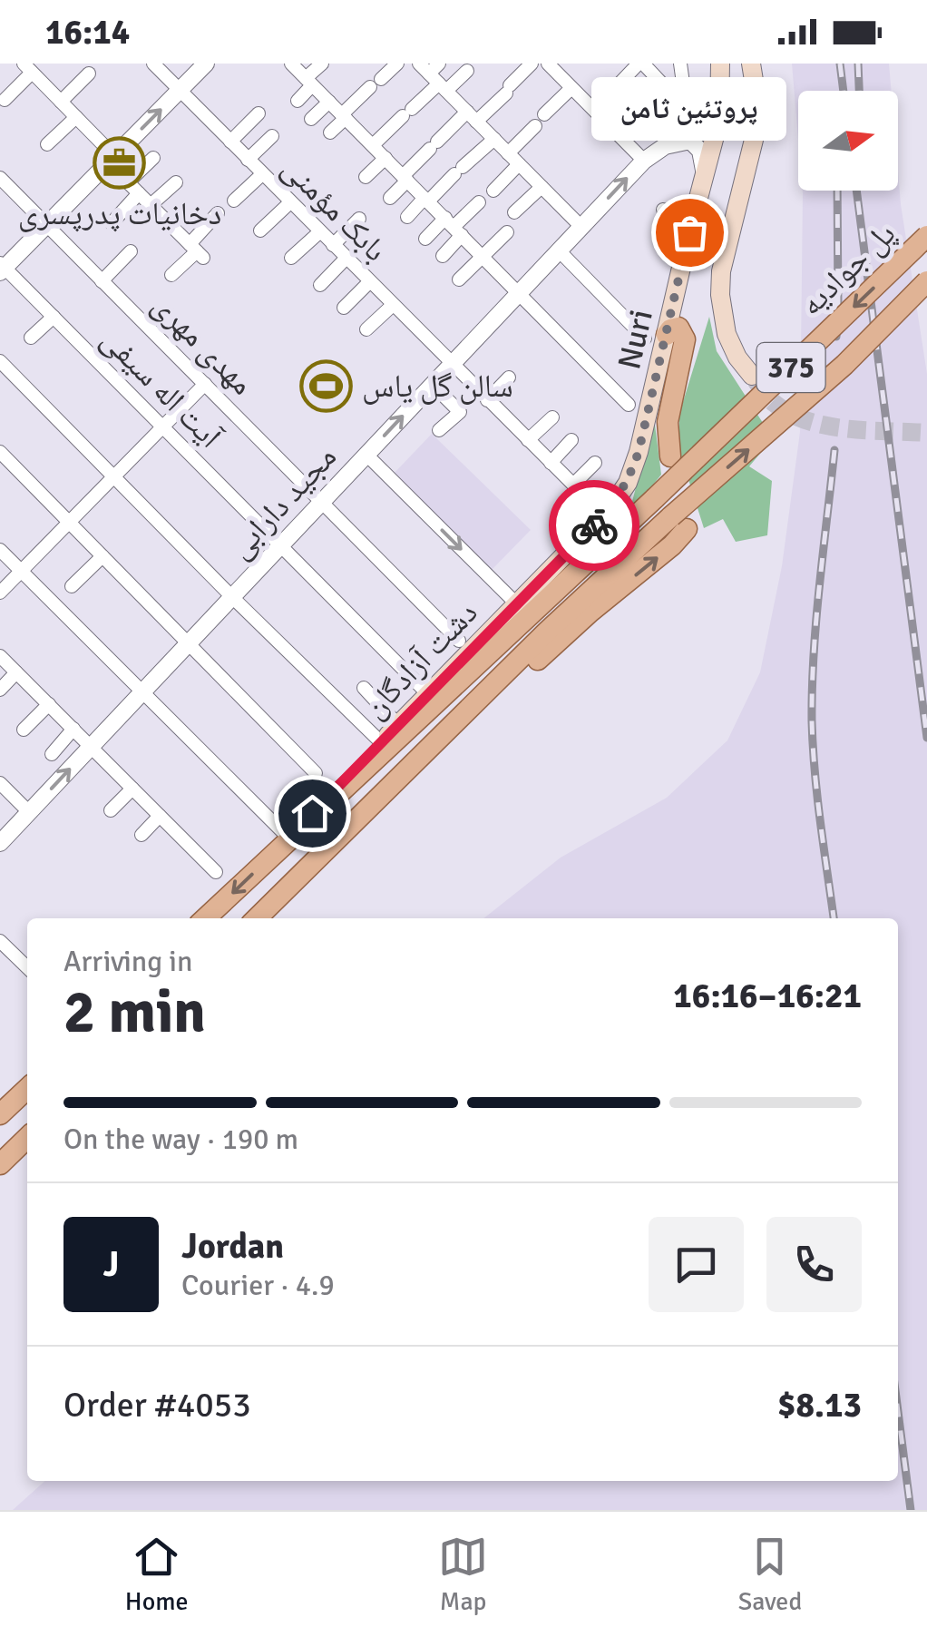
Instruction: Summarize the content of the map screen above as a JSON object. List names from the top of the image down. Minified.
{"streets":{"main road":["پل جوادیه","Nuri","375","دشت آزادگان"],"street":["بابک مؤمنی","مهدی مهری","آیت اله سیفی","مجید دارابی"]},"crossings":[["بابک مؤمنی","Nuri"],["بابک مؤمنی","مجید دارابی"],["بابک مؤمنی","دشت آزادگان"],["پل جوادیه","375"],["پل جوادیه","دشت آزادگان"],["Nuri","دشت آزادگان"],["مهدی مهری","مجید دارابی"],["375","دشت آزادگان"],["آیت اله سیفی","مجید دارابی"],["آیت اله سیفی","دشت آزادگان"]],"places":{"office":["دخانیات پدرپسری"],"other":["پروتئین ثامن"],"sports":["سالن گل یاس"]},"north":"right","page":{"status":"16:14","bubble":"پروتئین ثامن","heading":["2 min","Arriving in","16:16–16:21"],"panel":["Jordan","Courier · 4.9","Order #4053","$8.13"],"bar":"On the way · 190 m","round":"J","tabs":["Home","Map","Saved"]}}
